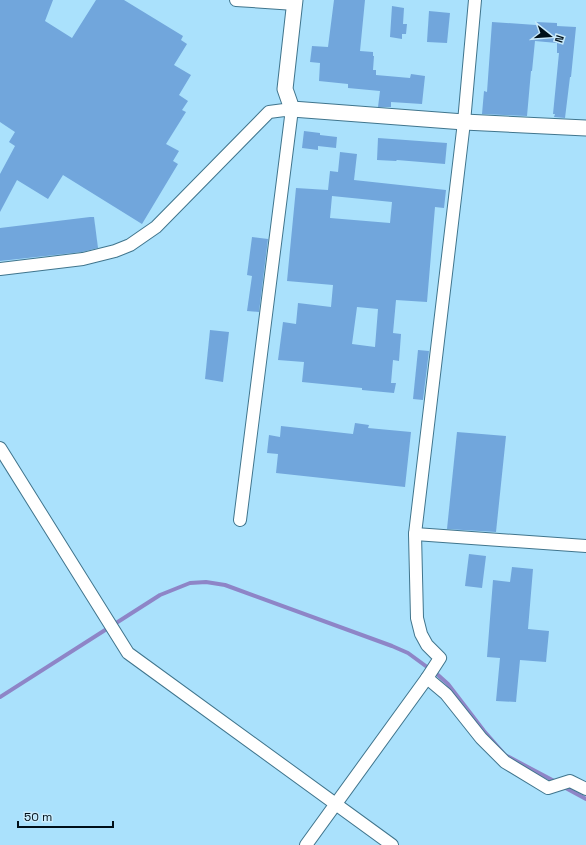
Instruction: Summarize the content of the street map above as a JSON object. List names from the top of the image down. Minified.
{"scale_bar":"50 m","north":"right"}
